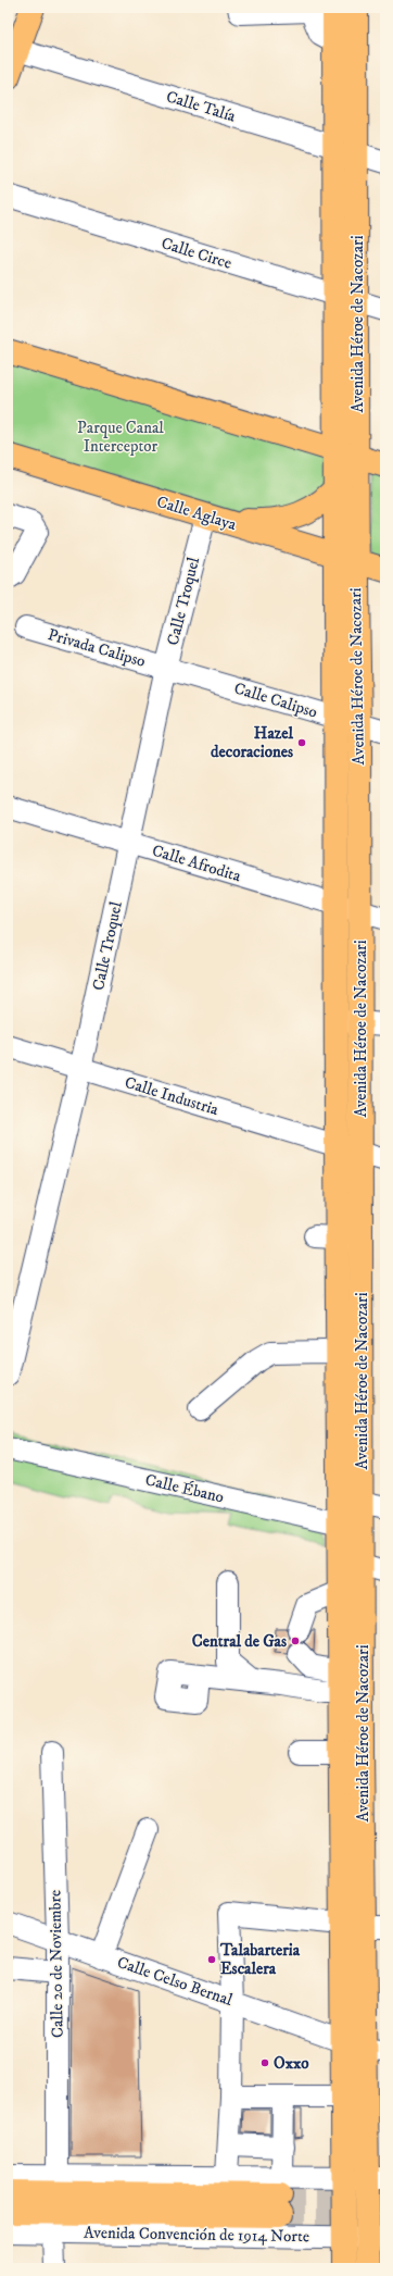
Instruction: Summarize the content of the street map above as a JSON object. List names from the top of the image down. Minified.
{"streets":{"main road":["Avenida Héroe de Nacozari","Calle Aglaya","Avenida Convención de 1914 Norte"],"street":["Calle Talía","Calle Circe","Calle Troquel","Privada Calipso","Calle Calipso","Calle Afrodita","Calle Industria","Calle Ébano","Calle 20 de Noviembre","Calle Celso Bernal"]},"crossings":[["Calle Talía","Avenida Héroe de Nacozari"],["Calle Circe","Avenida Héroe de Nacozari"],["Avenida Héroe de Nacozari","Calle Aglaya"],["Avenida Héroe de Nacozari","Calle Calipso"],["Avenida Héroe de Nacozari","Calle Afrodita"],["Avenida Héroe de Nacozari","Calle Industria"],["Avenida Héroe de Nacozari","Calle Ébano"],["Avenida Héroe de Nacozari","Calle Celso Bernal"],["Avenida Héroe de Nacozari","Avenida Convención de 1914 Norte"],["Calle Aglaya","Calle Troquel"],["Calle Troquel","Privada Calipso"],["Calle Troquel","Calle Calipso"],["Calle Troquel","Calle Afrodita"],["Calle Troquel","Calle Industria"],["Privada Calipso","Calle Calipso"],["Calle 20 de Noviembre","Calle Celso Bernal"],["Calle 20 de Noviembre","Avenida Convención de 1914 Norte"]],"parks":["Parque Canal Interceptor"],"places":["Hazel decoraciones","Central de Gas","Talabarteria Escalera","Oxxo"]}
